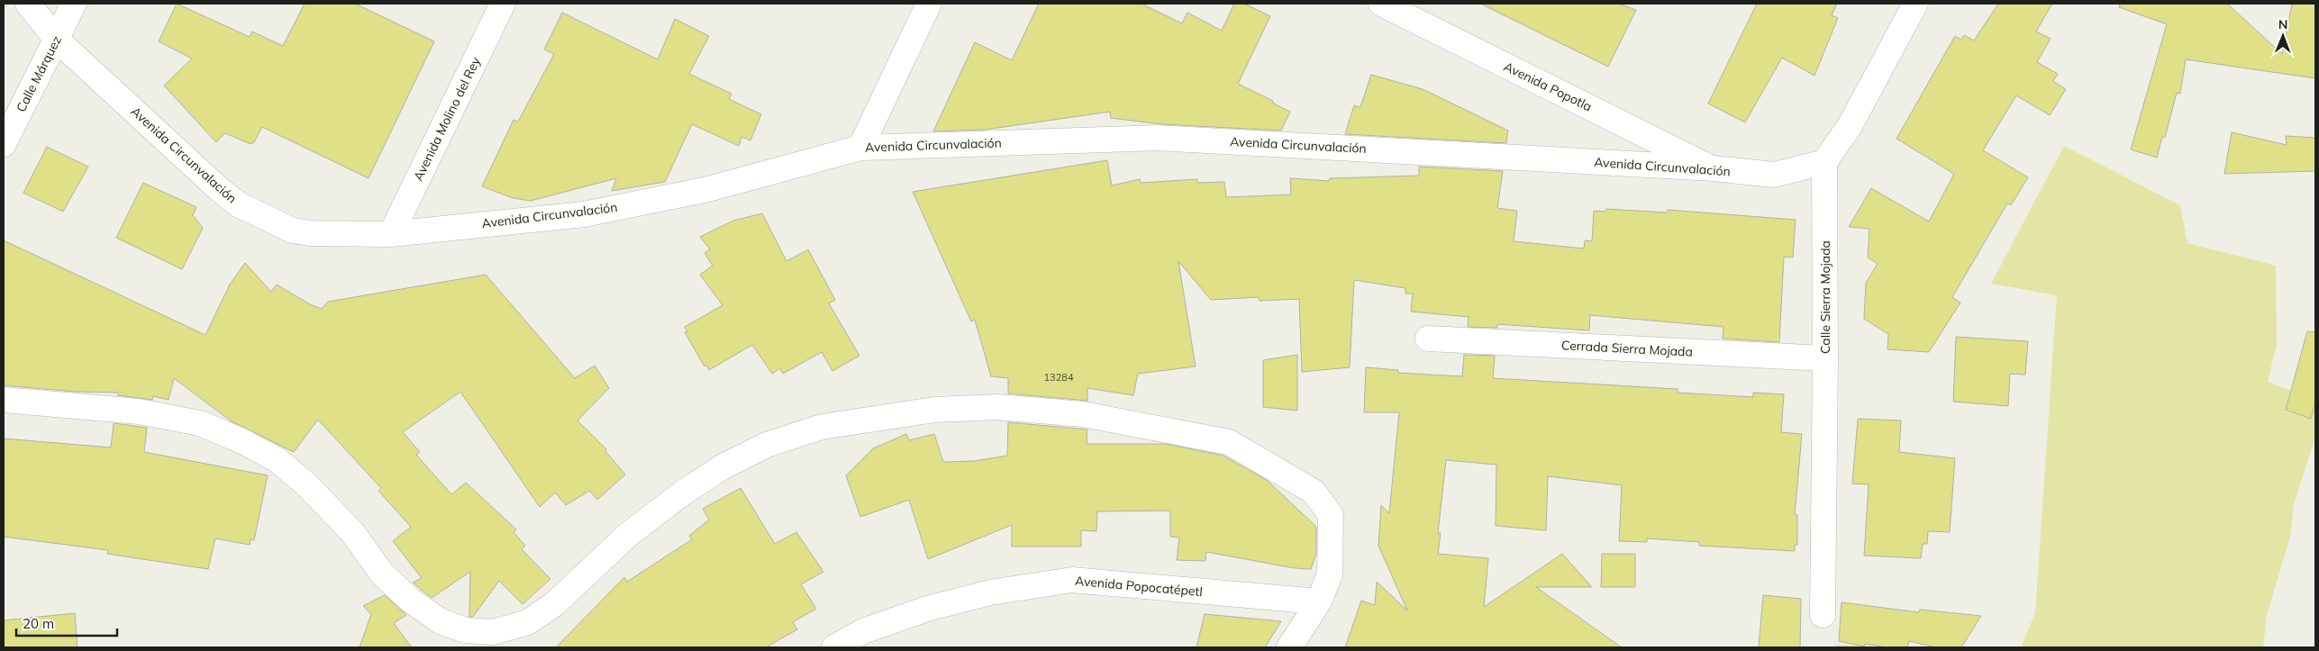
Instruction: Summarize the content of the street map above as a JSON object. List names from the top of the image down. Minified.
{"streets":{"street":["Calle Márquez","Avenida Popotla","Avenida Molino del Rey","Avenida Circunvalación","Calle Sierra Mojada","Cerrada Sierra Mojada","Avenida Popocatépetl"]},"crossings":[["Calle Márquez","Avenida Circunvalación"],["Avenida Popotla","Avenida Circunvalación"],["Avenida Molino del Rey","Avenida Circunvalación"],["Avenida Circunvalación","Calle Sierra Mojada"],["Calle Sierra Mojada","Cerrada Sierra Mojada"]],"house_numbers":["13284"],"scale_bar":"20 m","north":"top"}
